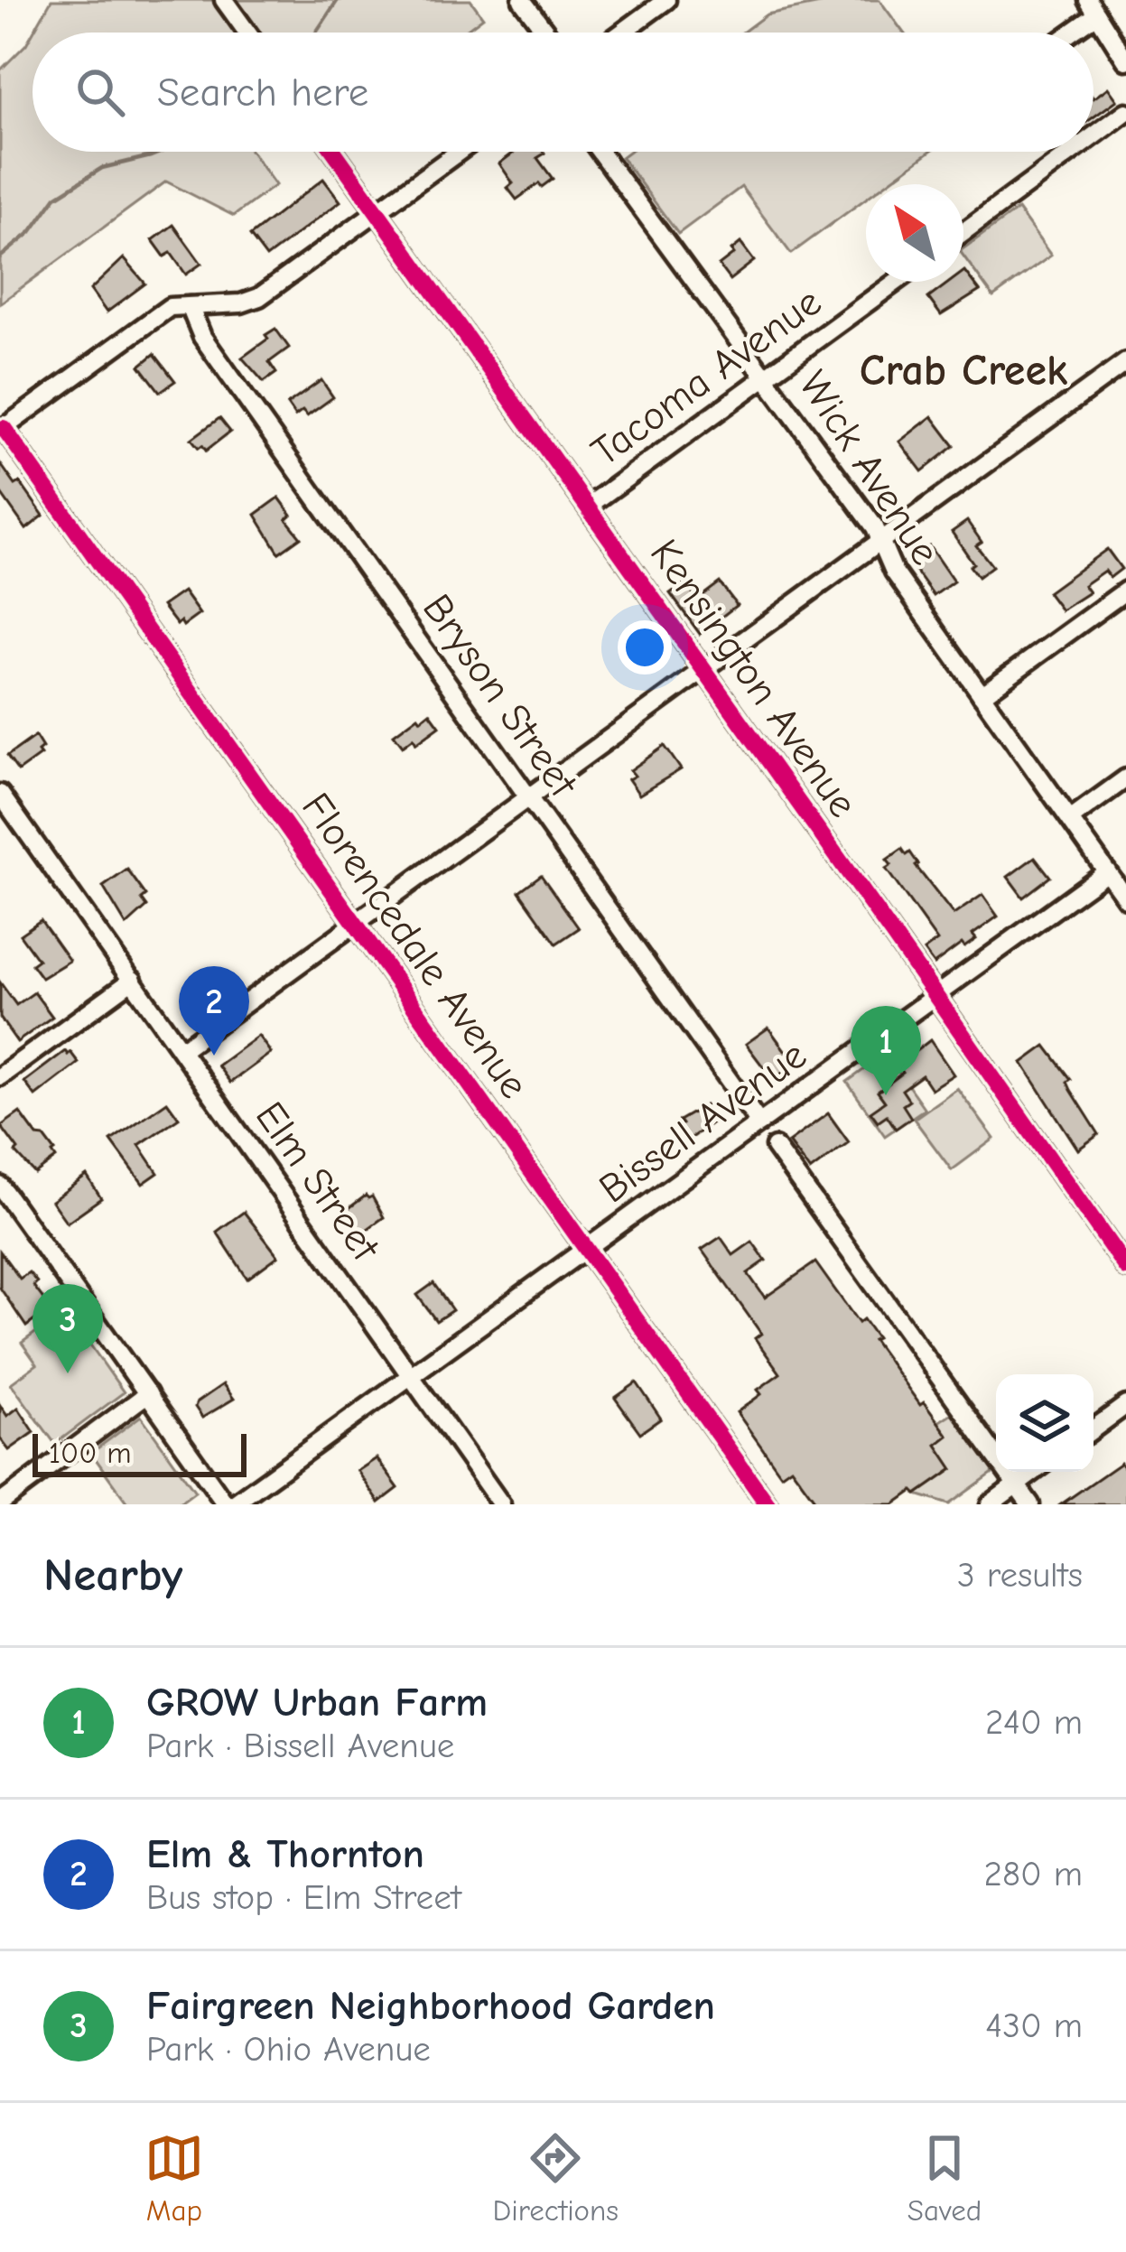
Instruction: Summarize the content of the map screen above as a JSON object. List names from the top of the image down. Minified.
{"streets":{"street":["Tacoma Avenue","Wick Avenue","Kensington Avenue","Bryson Street","Florencedale Avenue","Bissell Avenue","Elm Street"]},"crossings":[["Tacoma Avenue","Wick Avenue"],["Tacoma Avenue","Kensington Avenue"],["Wick Avenue","Bissell Avenue"],["Kensington Avenue","Bissell Avenue"],["Bryson Street","Bissell Avenue"],["Florencedale Avenue","Bissell Avenue"],["Bissell Avenue","Elm Street"]],"districts":["Crab Creek"],"scale_bar":"100 m","north":"top left","page":{"search":"Search here","pins":["2","1","3"],"scale":"100 m","heading":["Nearby","3 results"],"list":[{"mark":"1","name":"GROW Urban Farm","note":"Park · Bissell Avenue","value":"240 m"},{"mark":"2","name":"Elm & Thornton","note":"Bus stop · Elm Street","value":"280 m"},{"mark":"3","name":"Fairgreen Neighborhood Garden","note":"Park · Ohio Avenue","value":"430 m"}],"nav":["Map","Directions","Saved"]}}
